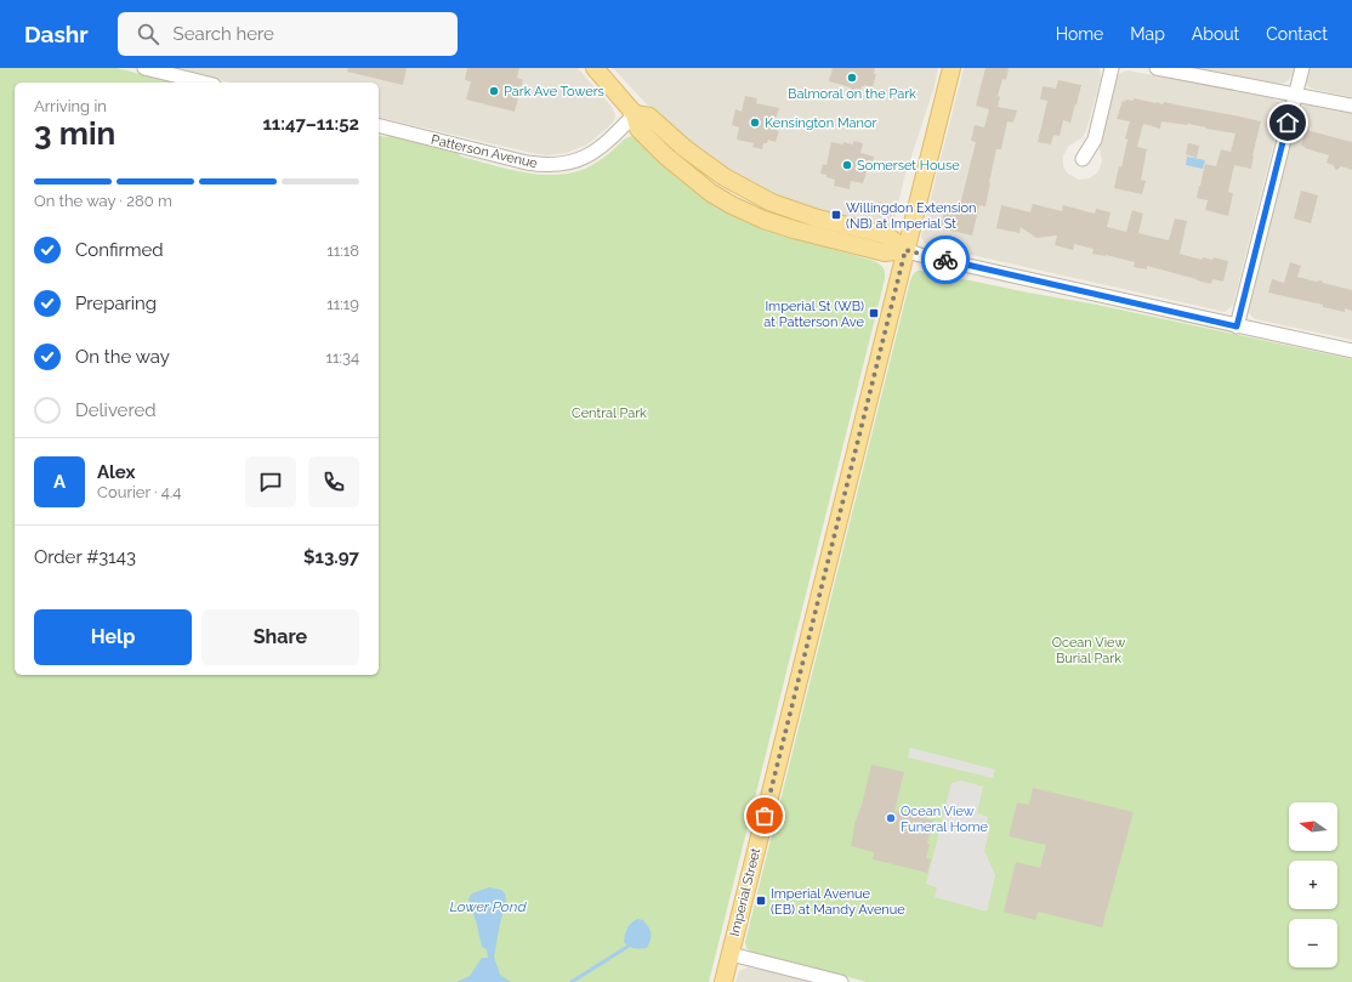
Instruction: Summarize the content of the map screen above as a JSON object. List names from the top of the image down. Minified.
{"streets":{"main road":["Imperial Street"],"street":["Patterson Avenue"]},"water":["Lower Pond"],"parks":["Central Park","Ocean View Burial Park"],"places":{"other":["Balmoral on the Park","Park Ave Towers","Kensington Manor","Somerset House","Ocean View Funeral Home"],"transit":["Willingdon Extension (NB) at Imperial St","Imperial St (WB) at Patterson Ave","Imperial Avenue (EB) at Mandy Avenue"]},"north":"left","page":{"header":"Dashr","search":"Search here","nav":["Home","Map","About","Contact"],"heading":["3 min","Arriving in","11:47–11:52"],"panel":["Alex","Courier · 4.4","Order #3143","$13.97"],"bar":"On the way · 280 m","list":[["Confirmed","11:18"],["Preparing","11:19"],["On the way","11:34"],"Delivered"],"round":"A","buttons":["Help","Share"],"map_buttons":["+","−"]}}
